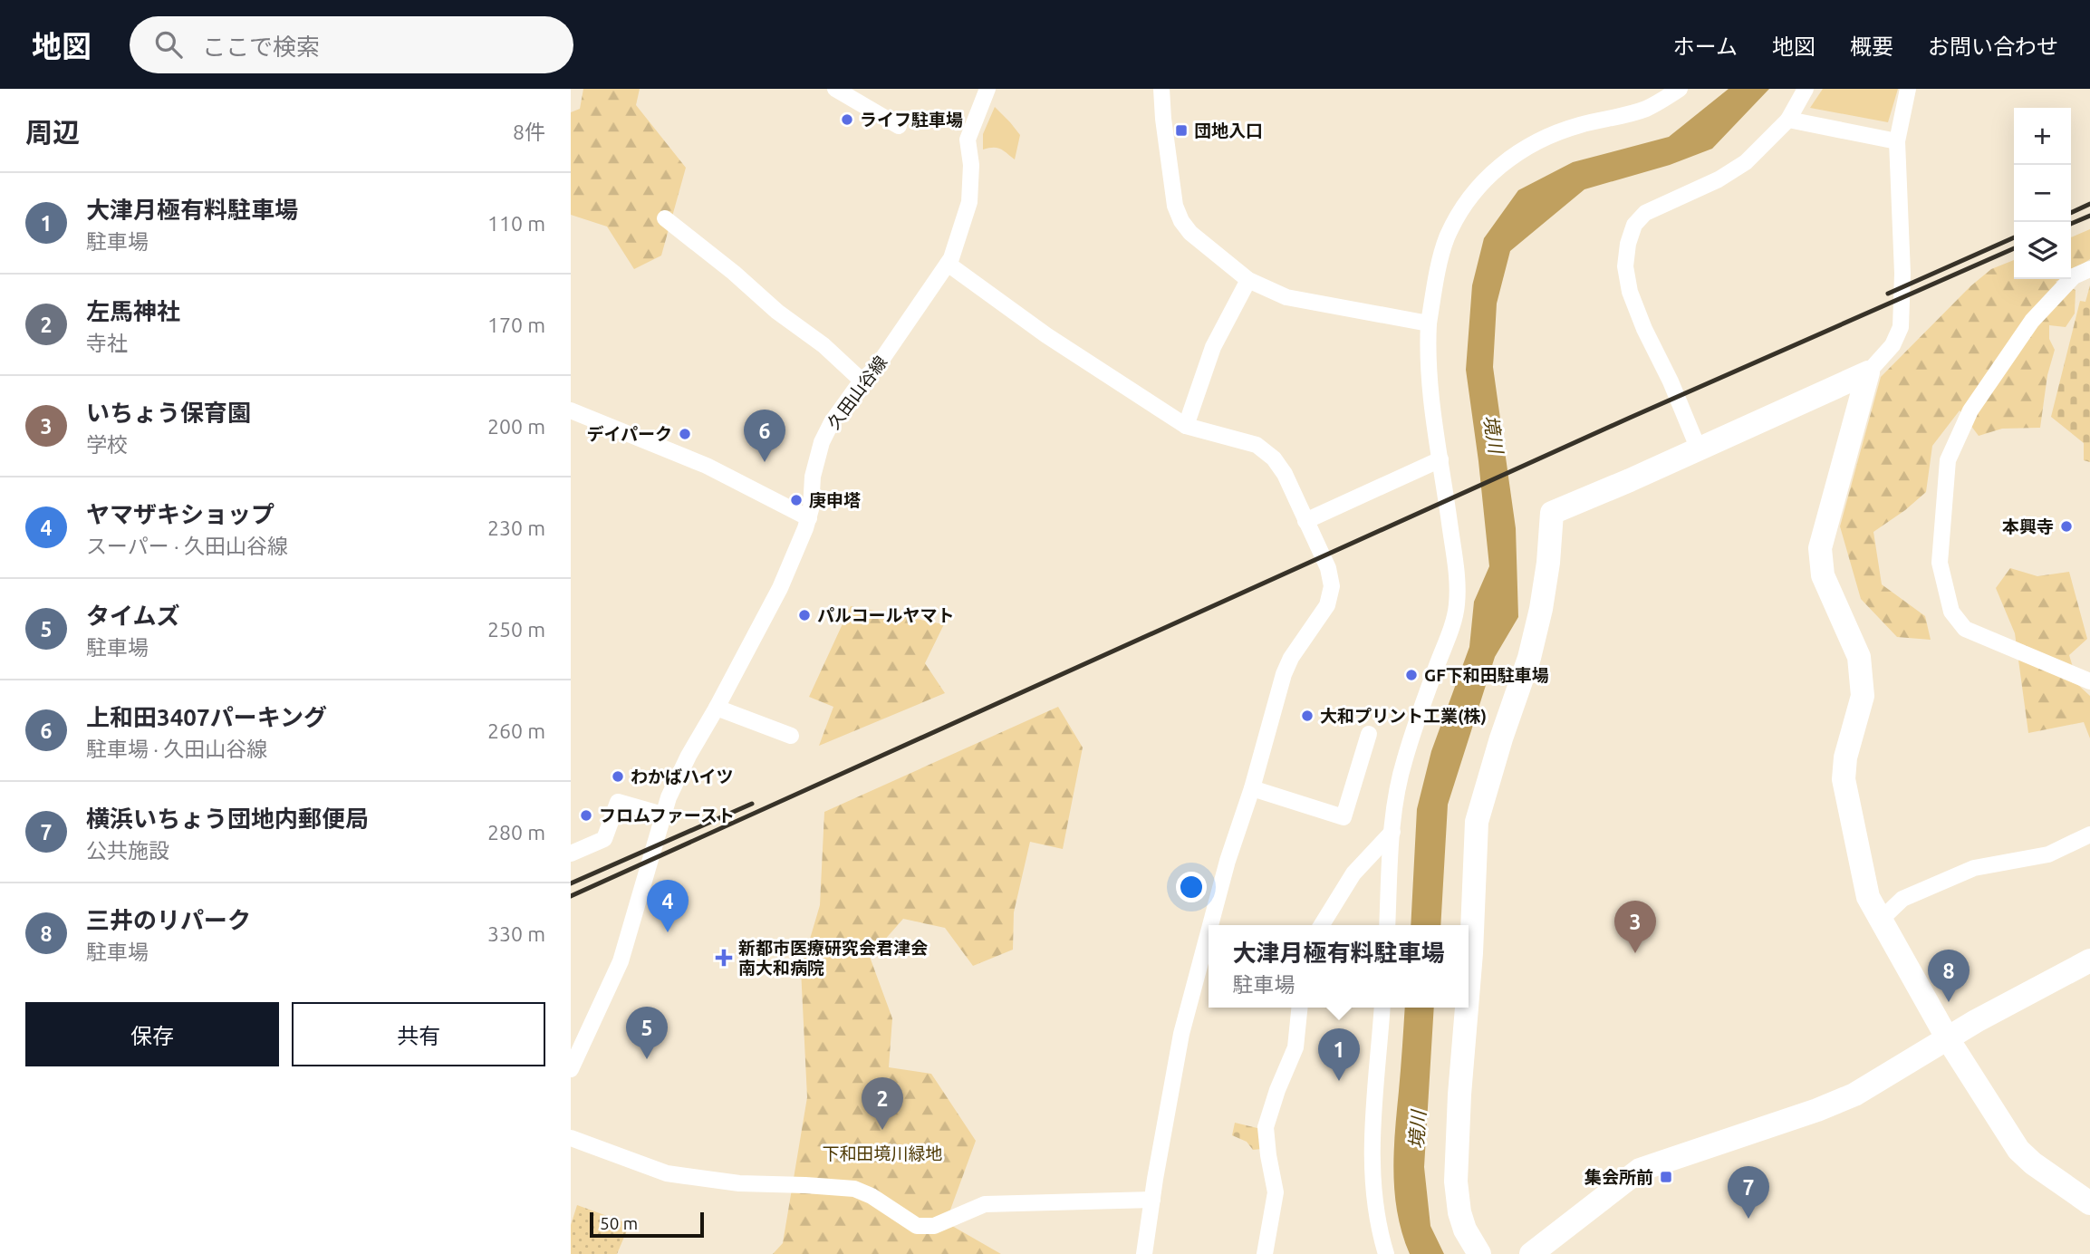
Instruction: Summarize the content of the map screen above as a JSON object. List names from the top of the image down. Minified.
{"streets":{"street":["久田山谷線"]},"water":["境川"],"parks":["下和田境川緑地"],"places":{"other":["ライフ駐車場","デイパーク","庚申塔","本興寺","パルコールヤマト","GF下和田駐車場","大和プリント工業(株)","わかばハイツ","フロムファースト"],"transit":["団地入口","集会所前"],"health":["新都市医療研究会君津会 南大和病院"]},"scale_bar":"50 m","page":{"header":"地図","search":"ここで検索","nav":["ホーム","地図","概要","お問い合わせ"],"heading":["周辺","8件"],"map_buttons":["+","−"],"list":[{"mark":"1","name":"大津月極有料駐車場","note":"駐車場","value":"110 m"},{"mark":"2","name":"左馬神社","note":"寺社","value":"170 m"},{"mark":"3","name":"いちょう保育園","note":"学校","value":"200 m"},{"mark":"4","name":"ヤマザキショップ","note":"スーパー · 久田山谷線","value":"230 m"},{"mark":"5","name":"タイムズ","note":"駐車場","value":"250 m"},{"mark":"6","name":"上和田3407パーキング","note":"駐車場 · 久田山谷線","value":"260 m"},{"mark":"7","name":"横浜いちょう団地内郵便局","note":"公共施設","value":"280 m"},{"mark":"8","name":"三井のリパーク","note":"駐車場","value":"330 m"}],"pins":["6","4","3","8","5","1","2","7"],"popup":["大津月極有料駐車場","駐車場"],"buttons":["保存","共有"],"scale":"50 m"}}
